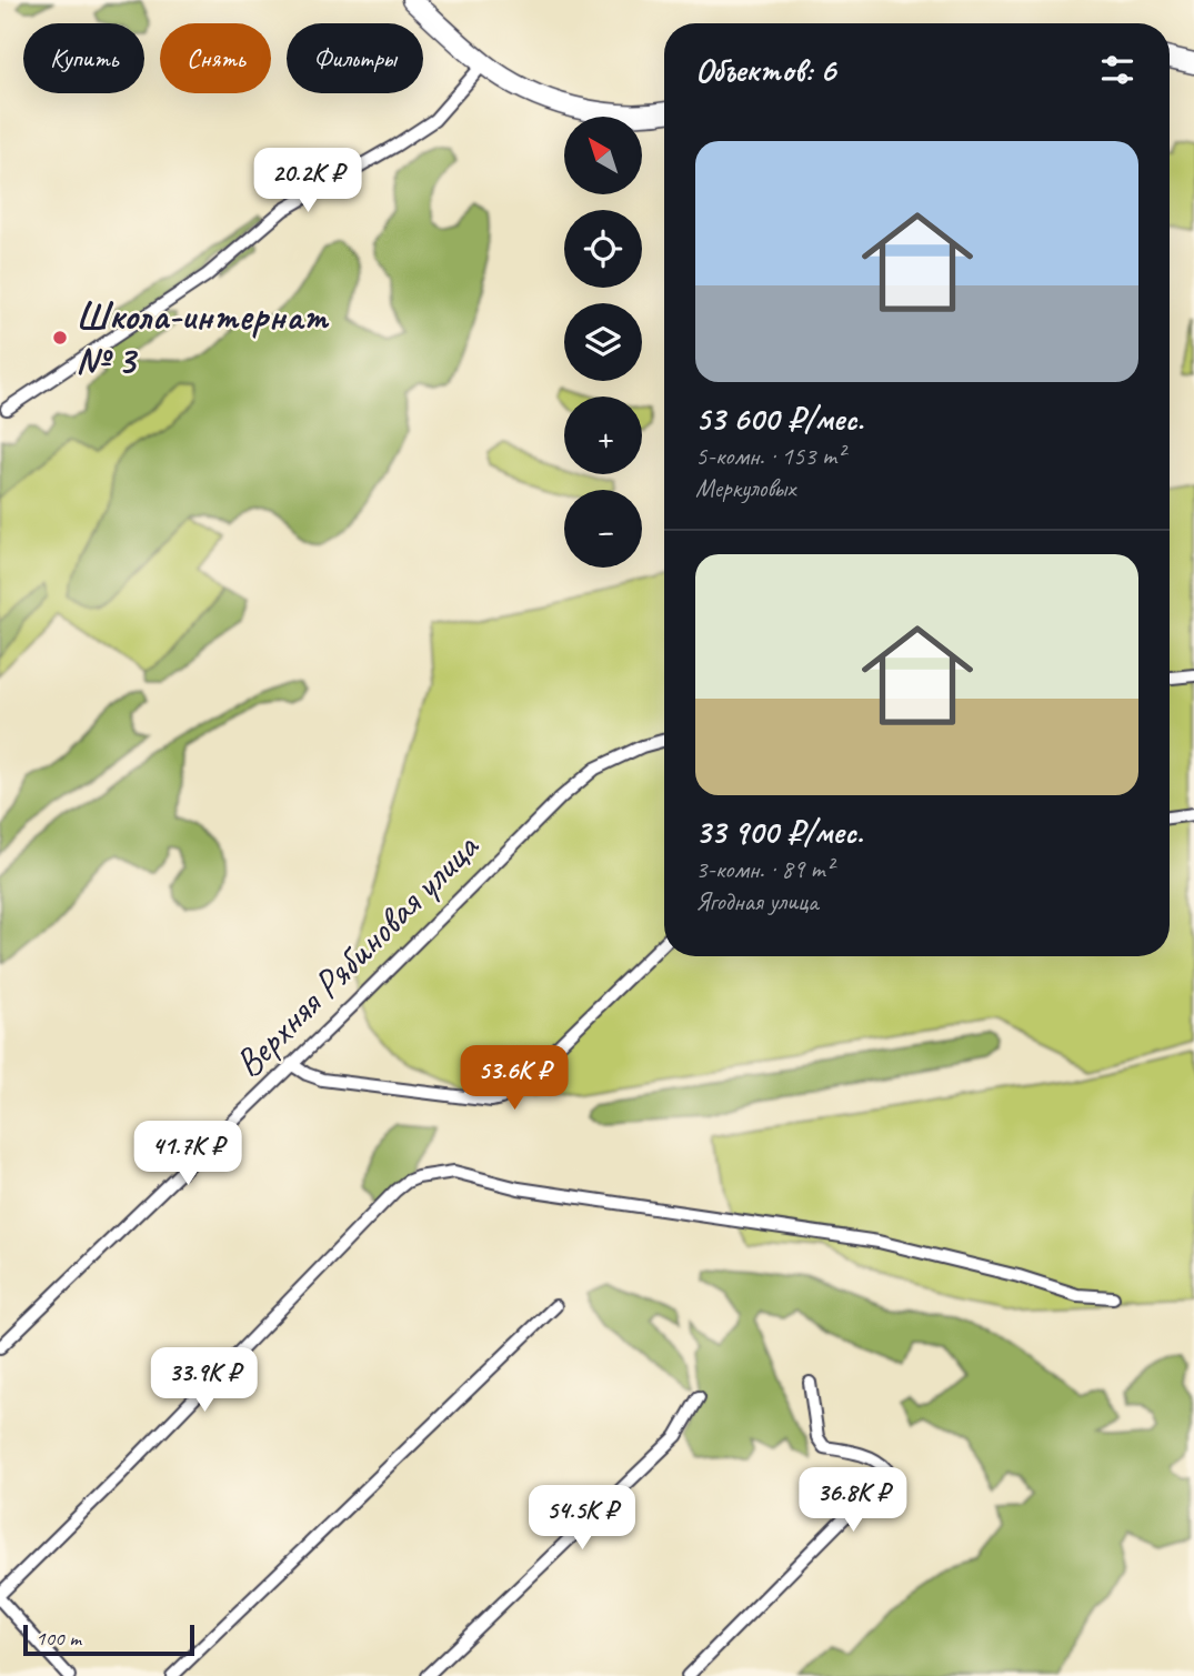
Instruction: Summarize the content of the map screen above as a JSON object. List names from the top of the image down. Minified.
{"streets":{"street":["Верхняя Рябиновая улица"]},"places":["Школа-интернат № 3"],"scale_bar":"100 m","north":"top left","page":{"chip":["Купить","Снять","Фильтры"],"heading":"Объектов: 6","map_buttons":["+","−"],"list":[{"name":"53 600 ₽/мес.","note":"5-комн. · 153 m² · Меркуловых"},{"name":"33 900 ₽/мес.","note":"3-комн. · 89 m² · Ягодная улица"}],"price":["20.2K ₽","53.6K ₽","41.7K ₽","33.9K ₽","36.8K ₽","54.5K ₽"],"scale":"100 m"}}
